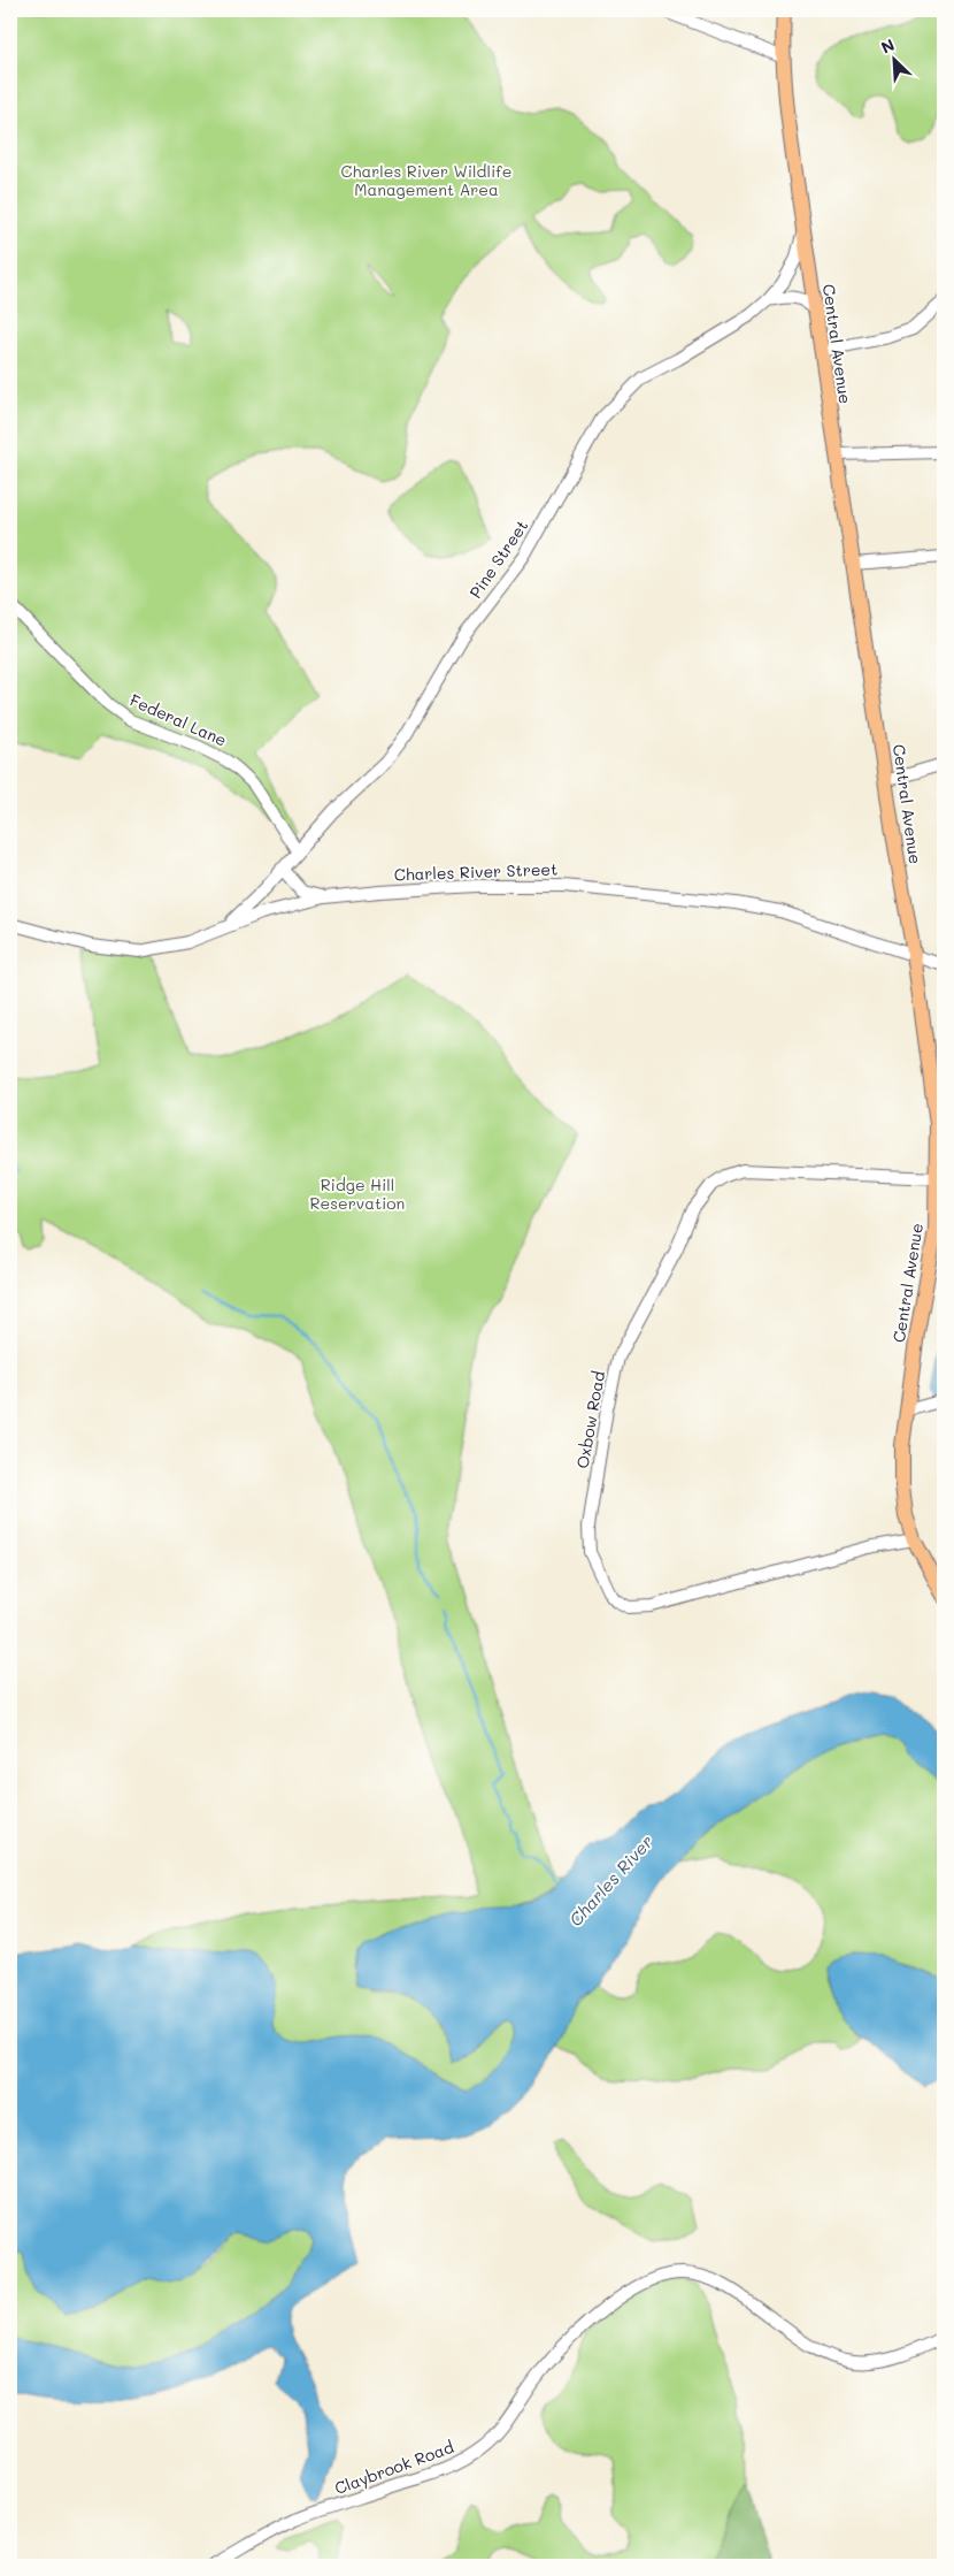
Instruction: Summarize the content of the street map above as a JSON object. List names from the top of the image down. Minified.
{"streets":{"main road":["Central Avenue"],"street":["Pine Street","Federal Lane","Charles River Street","Oxbow Road","Claybrook Road"]},"crossings":[["Central Avenue","Pine Street"],["Central Avenue","Charles River Street"],["Central Avenue","Oxbow Road"],["Pine Street","Federal Lane"],["Pine Street","Charles River Street"]],"water":["Charles River"],"parks":["Charles River Wildlife Management Area","Ridge Hill Reservation"],"north":"top left"}
